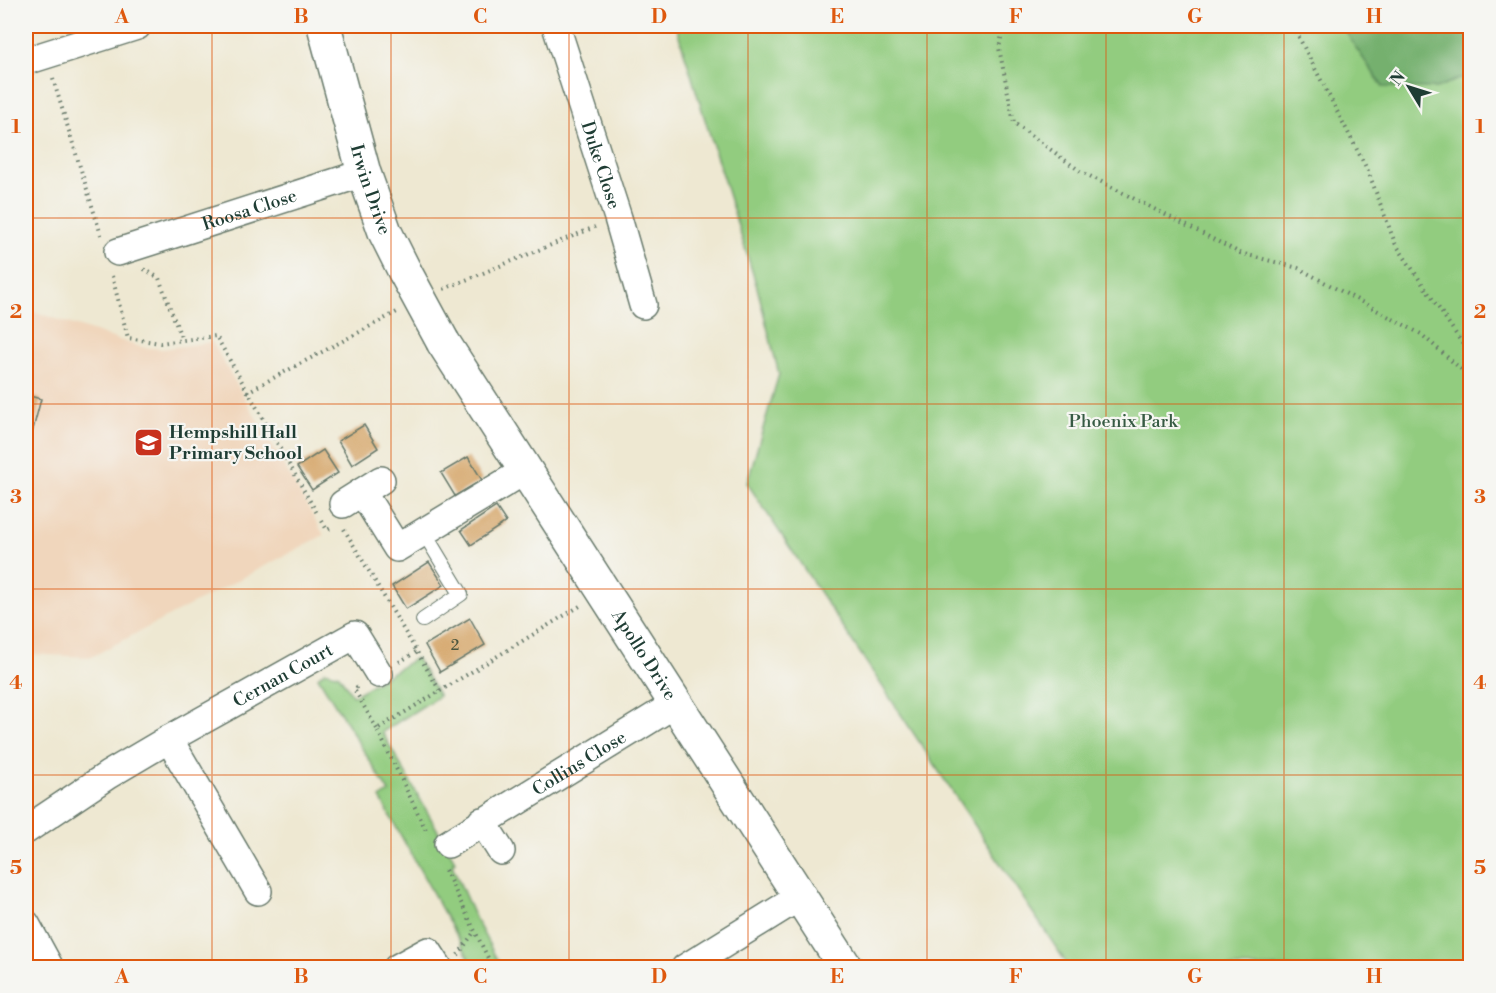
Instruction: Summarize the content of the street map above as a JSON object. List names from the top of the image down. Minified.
{"streets":{"street":["Duke Close","Irwin Drive","Roosa Close","Apollo Drive","Cernan Court","Collins Close"]},"crossings":[["Irwin Drive","Roosa Close"],["Irwin Drive","Apollo Drive"],["Apollo Drive","Collins Close"]],"parks":["Phoenix Park"],"places":{"school or university":["Hempshill Hall Primary School"]},"house_numbers":["2"],"north":"top left","grid":{"columns":["A","B","C","D","E","F","G","H"],"rows":["1","2","3","4","5"]}}
